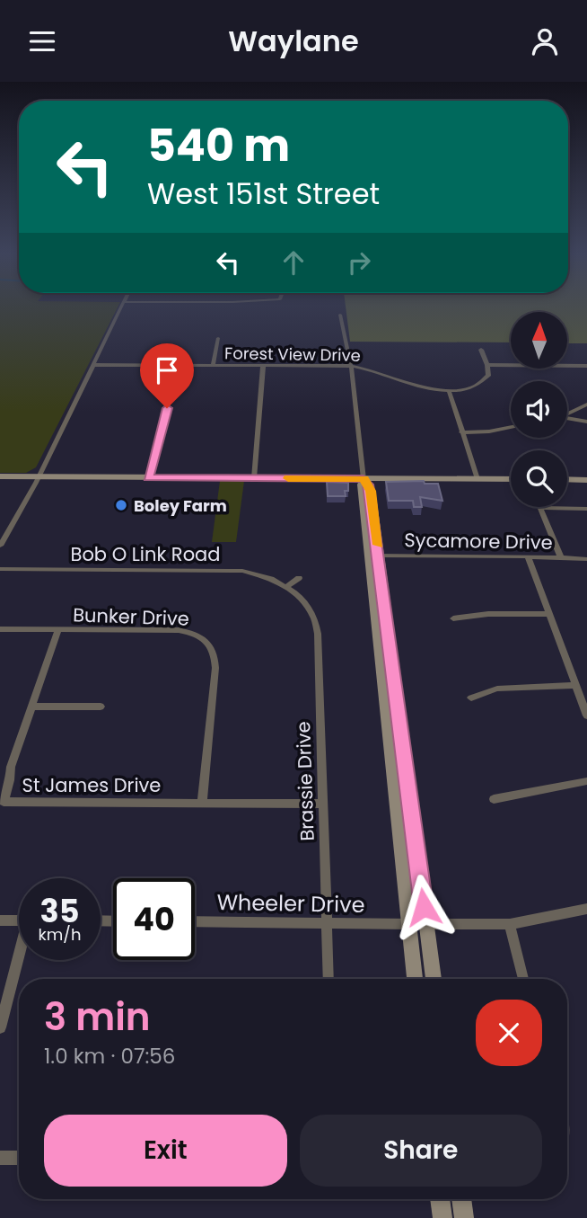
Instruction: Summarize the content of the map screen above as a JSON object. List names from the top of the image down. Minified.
{"streets":{"street":["Forest View Drive","Sycamore Drive","Bob O Link Road","Bunker Drive","Brassie Drive","St James Drive","Wheeler Drive"]},"crossings":[["Bob O Link Road","Brassie Drive"],["Bunker Drive","St James Drive"],["Brassie Drive","St James Drive"],["Brassie Drive","Wheeler Drive"]],"places":["Boley Farm"],"north":"top","page":{"header":"Waylane","turn":["540 m","West 151st Street"],"speed":"35 km/h","limit":"40","heading":["3 min","1.0 km · 07:56"],"buttons":["Exit","Share"]}}
